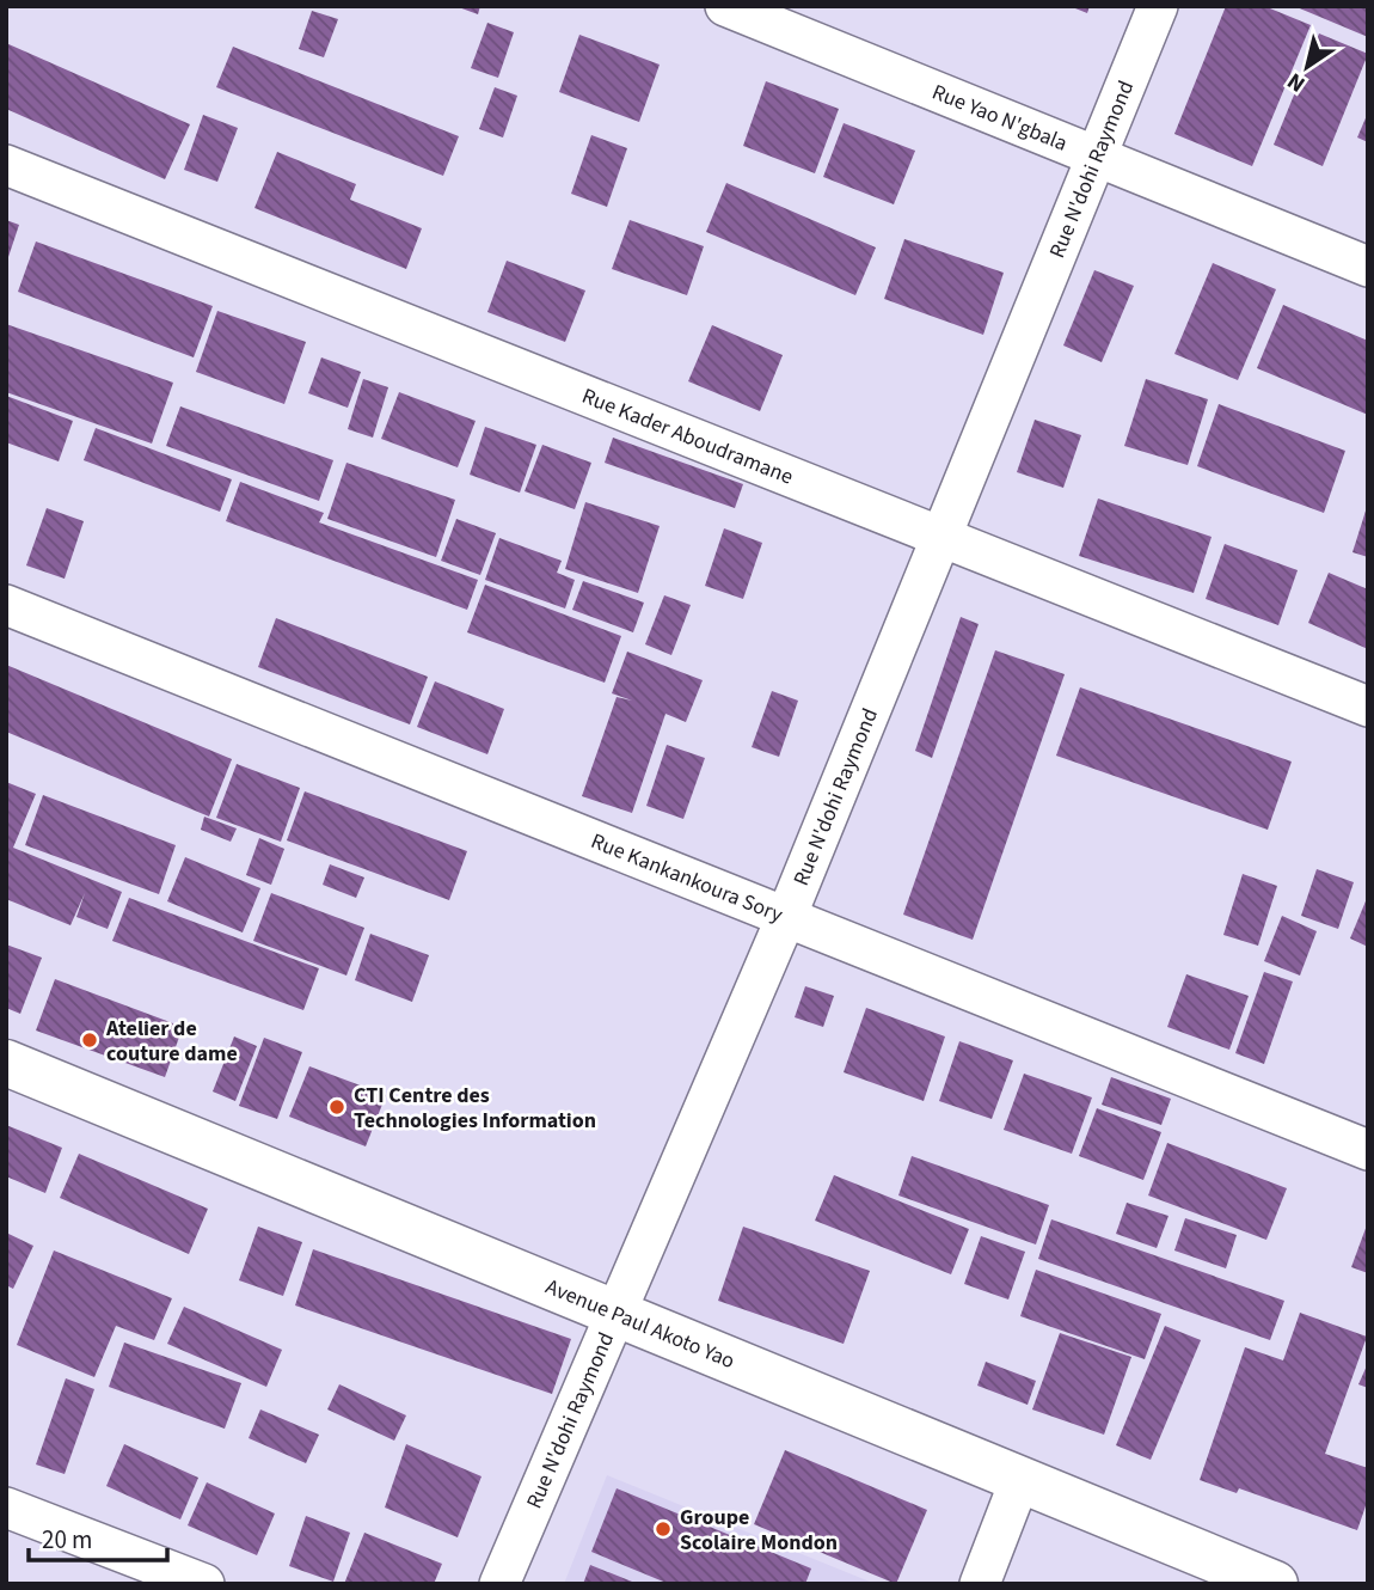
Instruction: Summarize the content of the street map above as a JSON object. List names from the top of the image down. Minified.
{"streets":{"street":["Rue Yao N'gbala","Rue N'dohi Raymond","Rue Kader Aboudramane","Rue Kankankoura Sory","Avenue Paul Akoto Yao"]},"crossings":[["Rue Yao N'gbala","Rue N'dohi Raymond"],["Rue N'dohi Raymond","Rue Kader Aboudramane"],["Rue N'dohi Raymond","Rue Kankankoura Sory"],["Rue N'dohi Raymond","Avenue Paul Akoto Yao"]],"places":["Atelier de couture dame","CTI Centre des Technologies Information","Groupe Scolaire Mondon"],"scale_bar":"20 m","north":"bottom left"}
